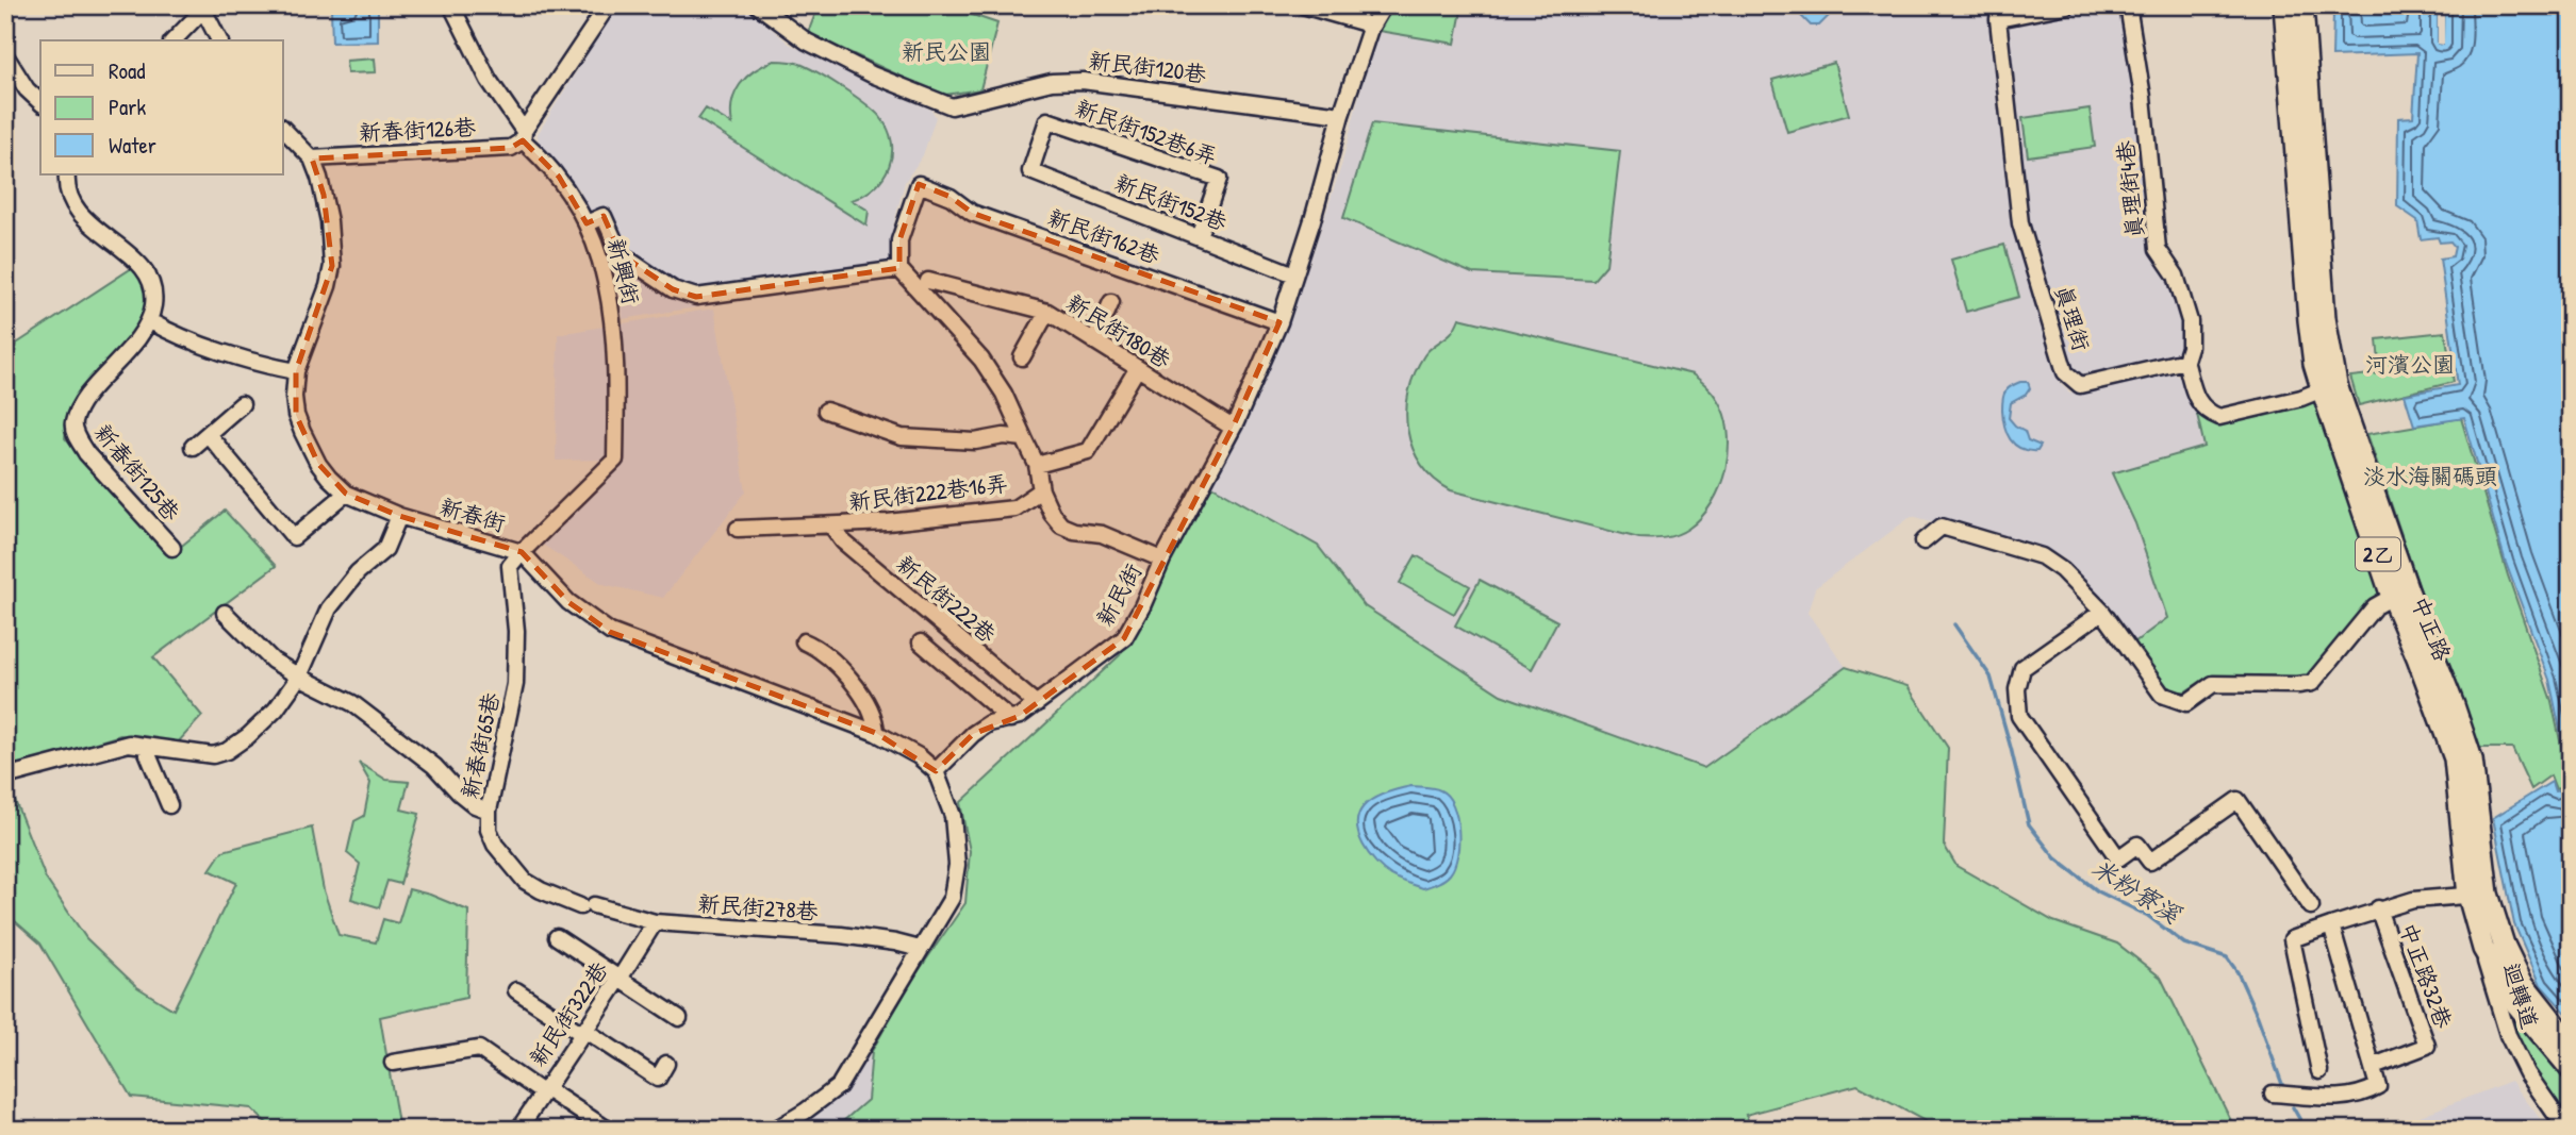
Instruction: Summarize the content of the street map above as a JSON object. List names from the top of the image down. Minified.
{"streets":{"main road":["2乙","中正路"],"street":["新民街120巷","新春街126巷","新民街152巷6弄","真理街4巷","新民街152巷","新民街162巷","新興街","真理街","新民街180巷","新春街125巷","新民街222巷16弄","新春街","新民街","新民街222巷","新春街65巷","新民街278巷","中正路32巷","迴轉道","新民街322巷"]},"crossings":[["新民街120巷","新民街"],["新春街126巷","新興街"],["新春街126巷","新春街"],["新民街152巷6弄","新民街152巷"],["真理街4巷","真理街"],["新民街152巷","新民街"],["新民街162巷","新民街"],["新興街","新春街"],["新興街","新春街65巷"],["新民街180巷","新民街"],["新民街222巷16弄","新民街222巷"],["新春街","新民街"],["新春街","新春街65巷"],["新民街","新民街222巷"],["中正路","中正路32巷"],["中正路","迴轉道"],["新春街65巷","新民街278巷"],["新民街278巷","新民街322巷"]],"water":["米粉寮溪"],"parks":["新民公園","河濱公園","淡水海關碼頭"],"legend":["Road","Park","Water"]}
